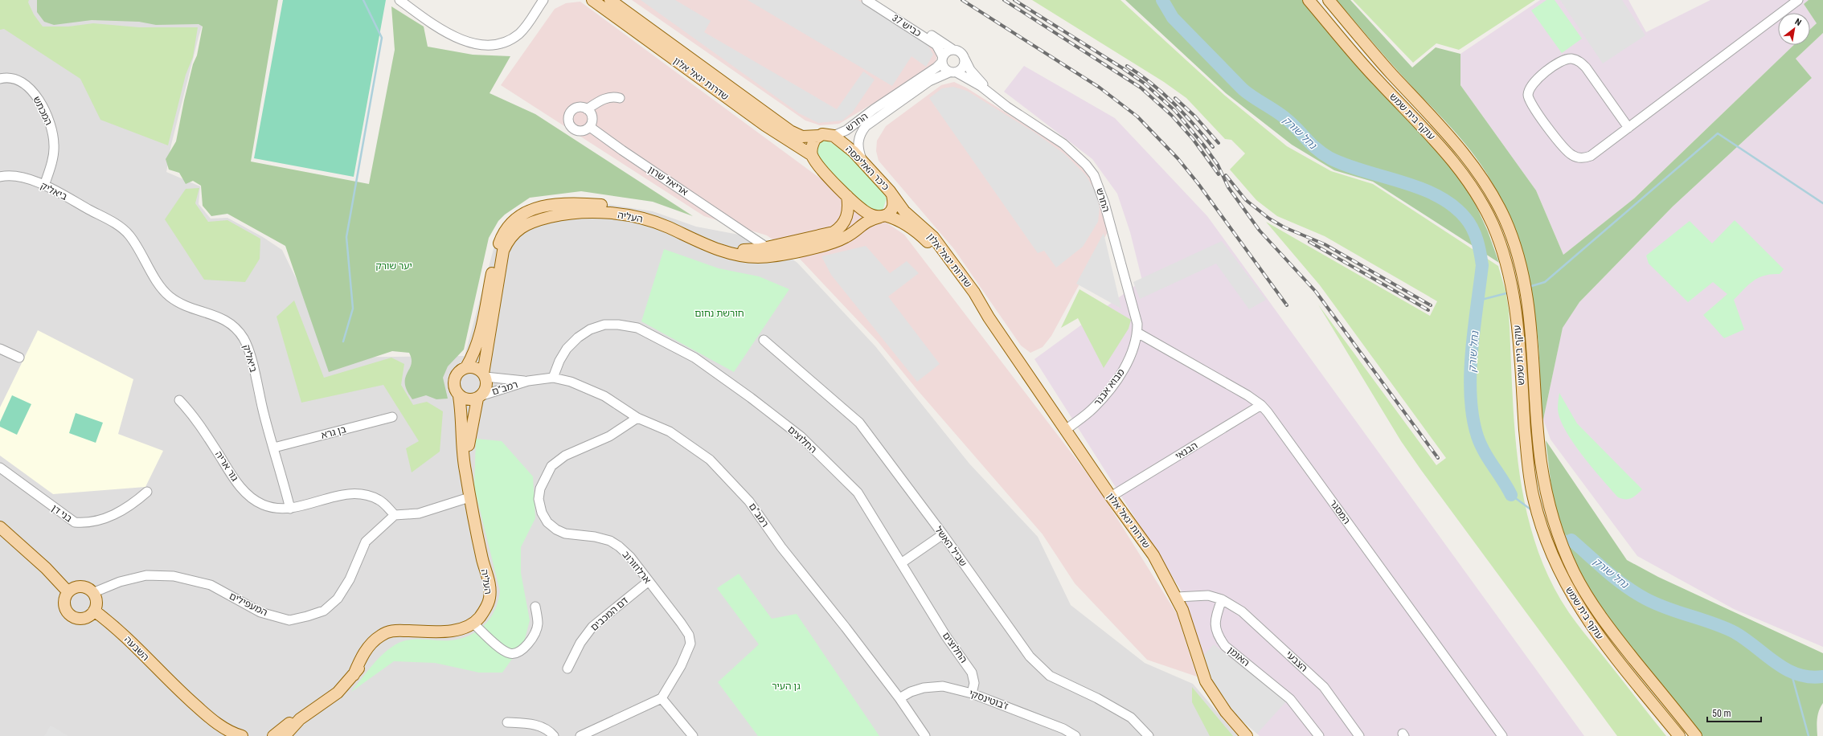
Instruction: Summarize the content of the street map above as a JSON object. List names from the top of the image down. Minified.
{"streets":{"main road":["שדרות יגאל אלון","עוקף בית שמש","כיכר האליפסה","העליה","השבעה"],"street":["כביש 37","המכתש","החרש","אריאל שרון","ביאליק","מבוא אבנר","רמב\"ם","בן גרא","החלוצים","הבנאי","גור אריה","המסגר","בני דן","שביל האשל","ארלוזורוב","המעפילים","דם המכבים","האומן","הצבעי","ז'בוטינסקי"]},"crossings":[["כביש 37","החרש"],["שדרות יגאל אלון","כיכר האליפסה"],["שדרות יגאל אלון","העליה"],["שדרות יגאל אלון","מבוא אבנר"],["שדרות יגאל אלון","הבנאי"],["המכתש","ביאליק"],["החרש","כיכר האליפסה"],["החרש","מבוא אבנר"],["החרש","המסגר"],["כיכר האליפסה","העליה"],["אריאל שרון","העליה"],["ביאליק","בן גרא"],["ביאליק","גור אריה"],["העליה","רמב\"ם"],["מבוא אבנר","המסגר"],["רמב\"ם","החלוצים"],["רמב\"ם","ארלוזורוב"],["רמב\"ם","ז'בוטינסקי"],["החלוצים","ז'בוטינסקי"],["הבנאי","המסגר"],["ארלוזורוב","דם המכבים"],["המעפילים","השבעה"],["האומן","הצבעי"]],"water":["נחל שורק"],"parks":["יער שורק","חורשת נחום","גן העיר"],"scale_bar":"50 m","north":"top right"}
